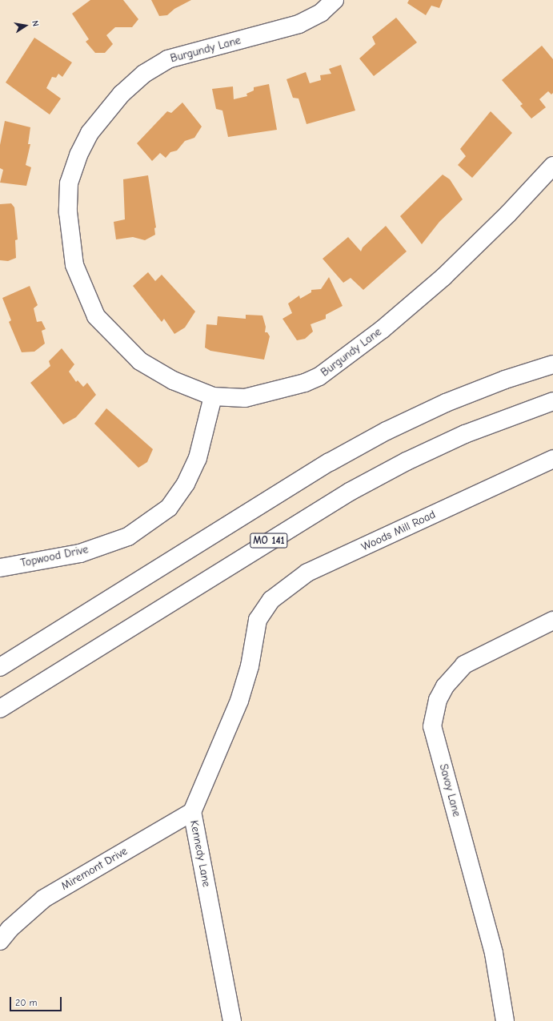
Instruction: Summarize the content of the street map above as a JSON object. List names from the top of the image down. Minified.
{"streets":{"main road":["Burgundy Lane","Woods Mill Road","MO 141","Topwood Drive","Savoy Lane","Kennedy Lane","Miremont Drive"]},"crossings":[["Burgundy Lane","Topwood Drive"],["Woods Mill Road","Kennedy Lane"],["Kennedy Lane","Miremont Drive"]],"scale_bar":"20 m","north":"right"}
